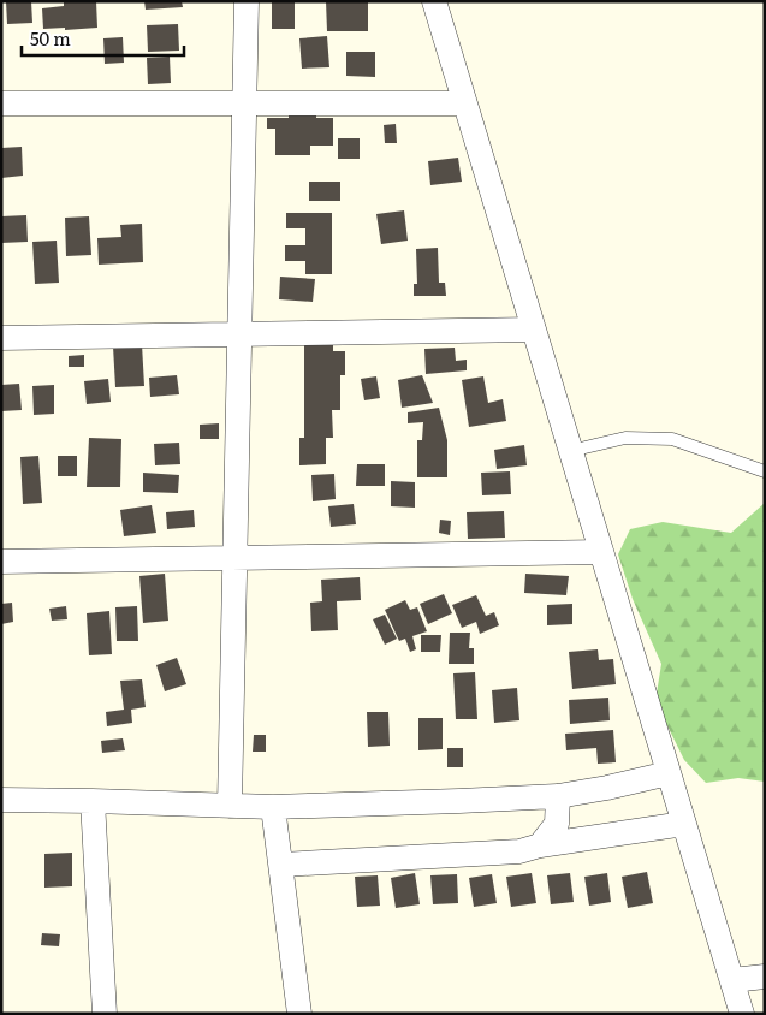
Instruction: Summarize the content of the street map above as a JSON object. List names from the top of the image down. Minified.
{"scale_bar":"50 m"}
